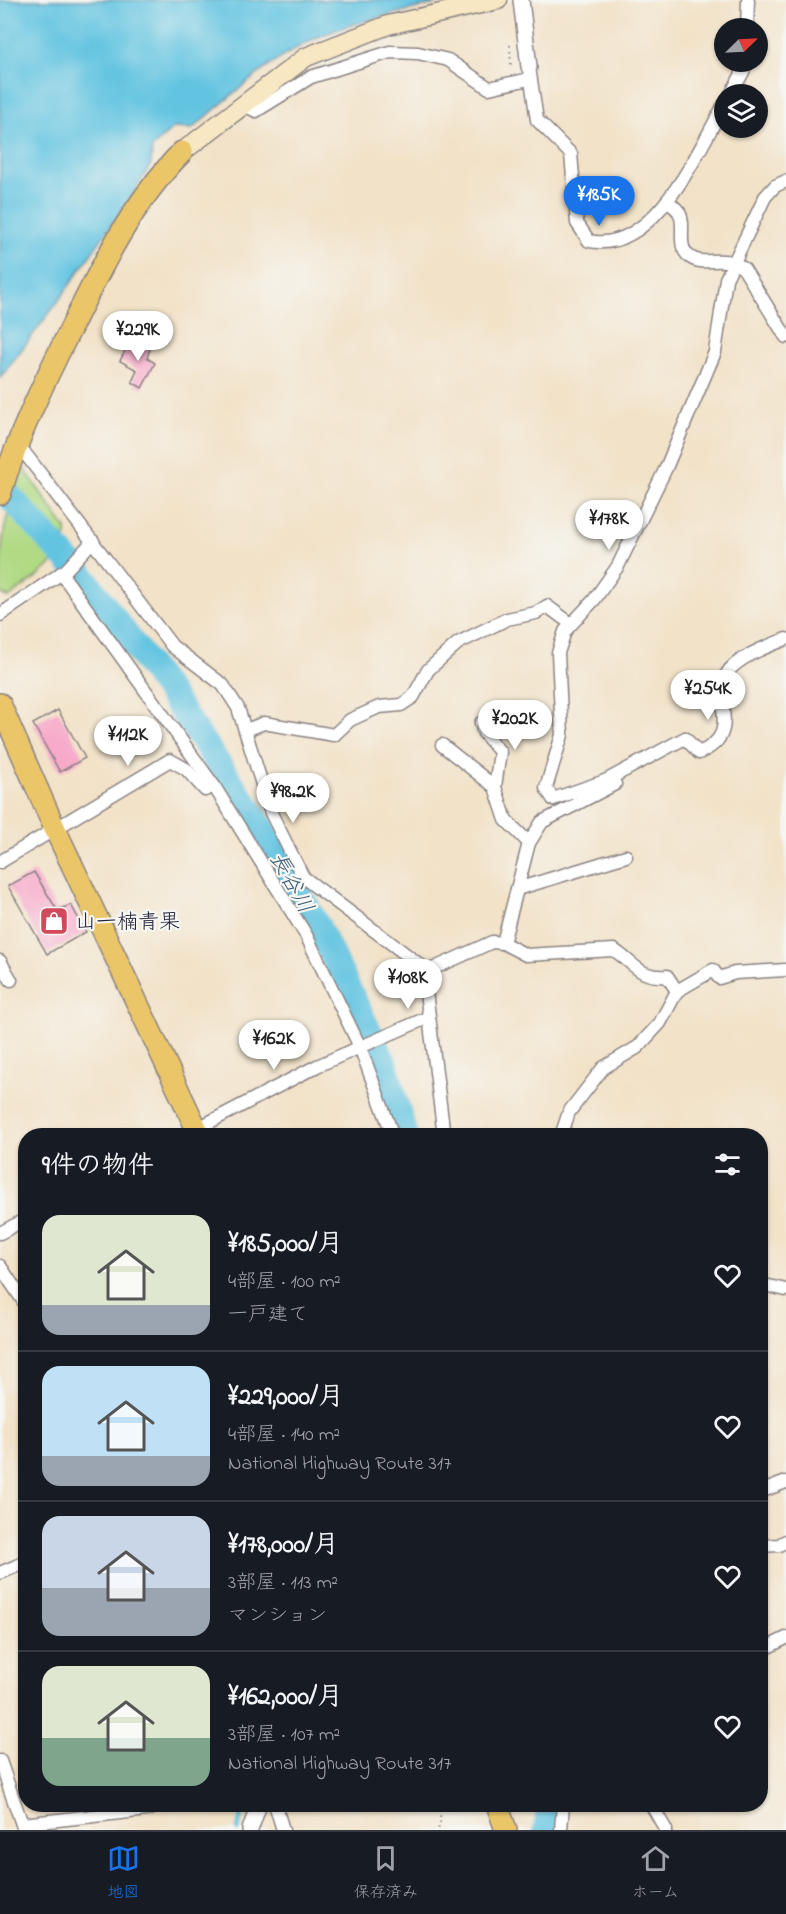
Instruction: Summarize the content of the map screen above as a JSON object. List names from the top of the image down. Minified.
{"water":["長谷川"],"places":{"shop":["山一楠青果"]},"north":"top right","page":{"price":["¥185K","¥229K","¥178K","¥254K","¥202K","¥112K","¥98.2K","¥108K","¥162K"],"heading":"9件の物件","list":[{"name":"¥185,000/月","note":"4部屋 · 100 m² · 一戸建て"},{"name":"¥229,000/月","note":"4部屋 · 140 m² · National Highway Route 317"},{"name":"¥178,000/月","note":"3部屋 · 113 m² · マンション"},{"name":"¥162,000/月","note":"3部屋 · 107 m² · National Highway Route 317"}],"tabs":["地図","保存済み","ホーム"]}}
